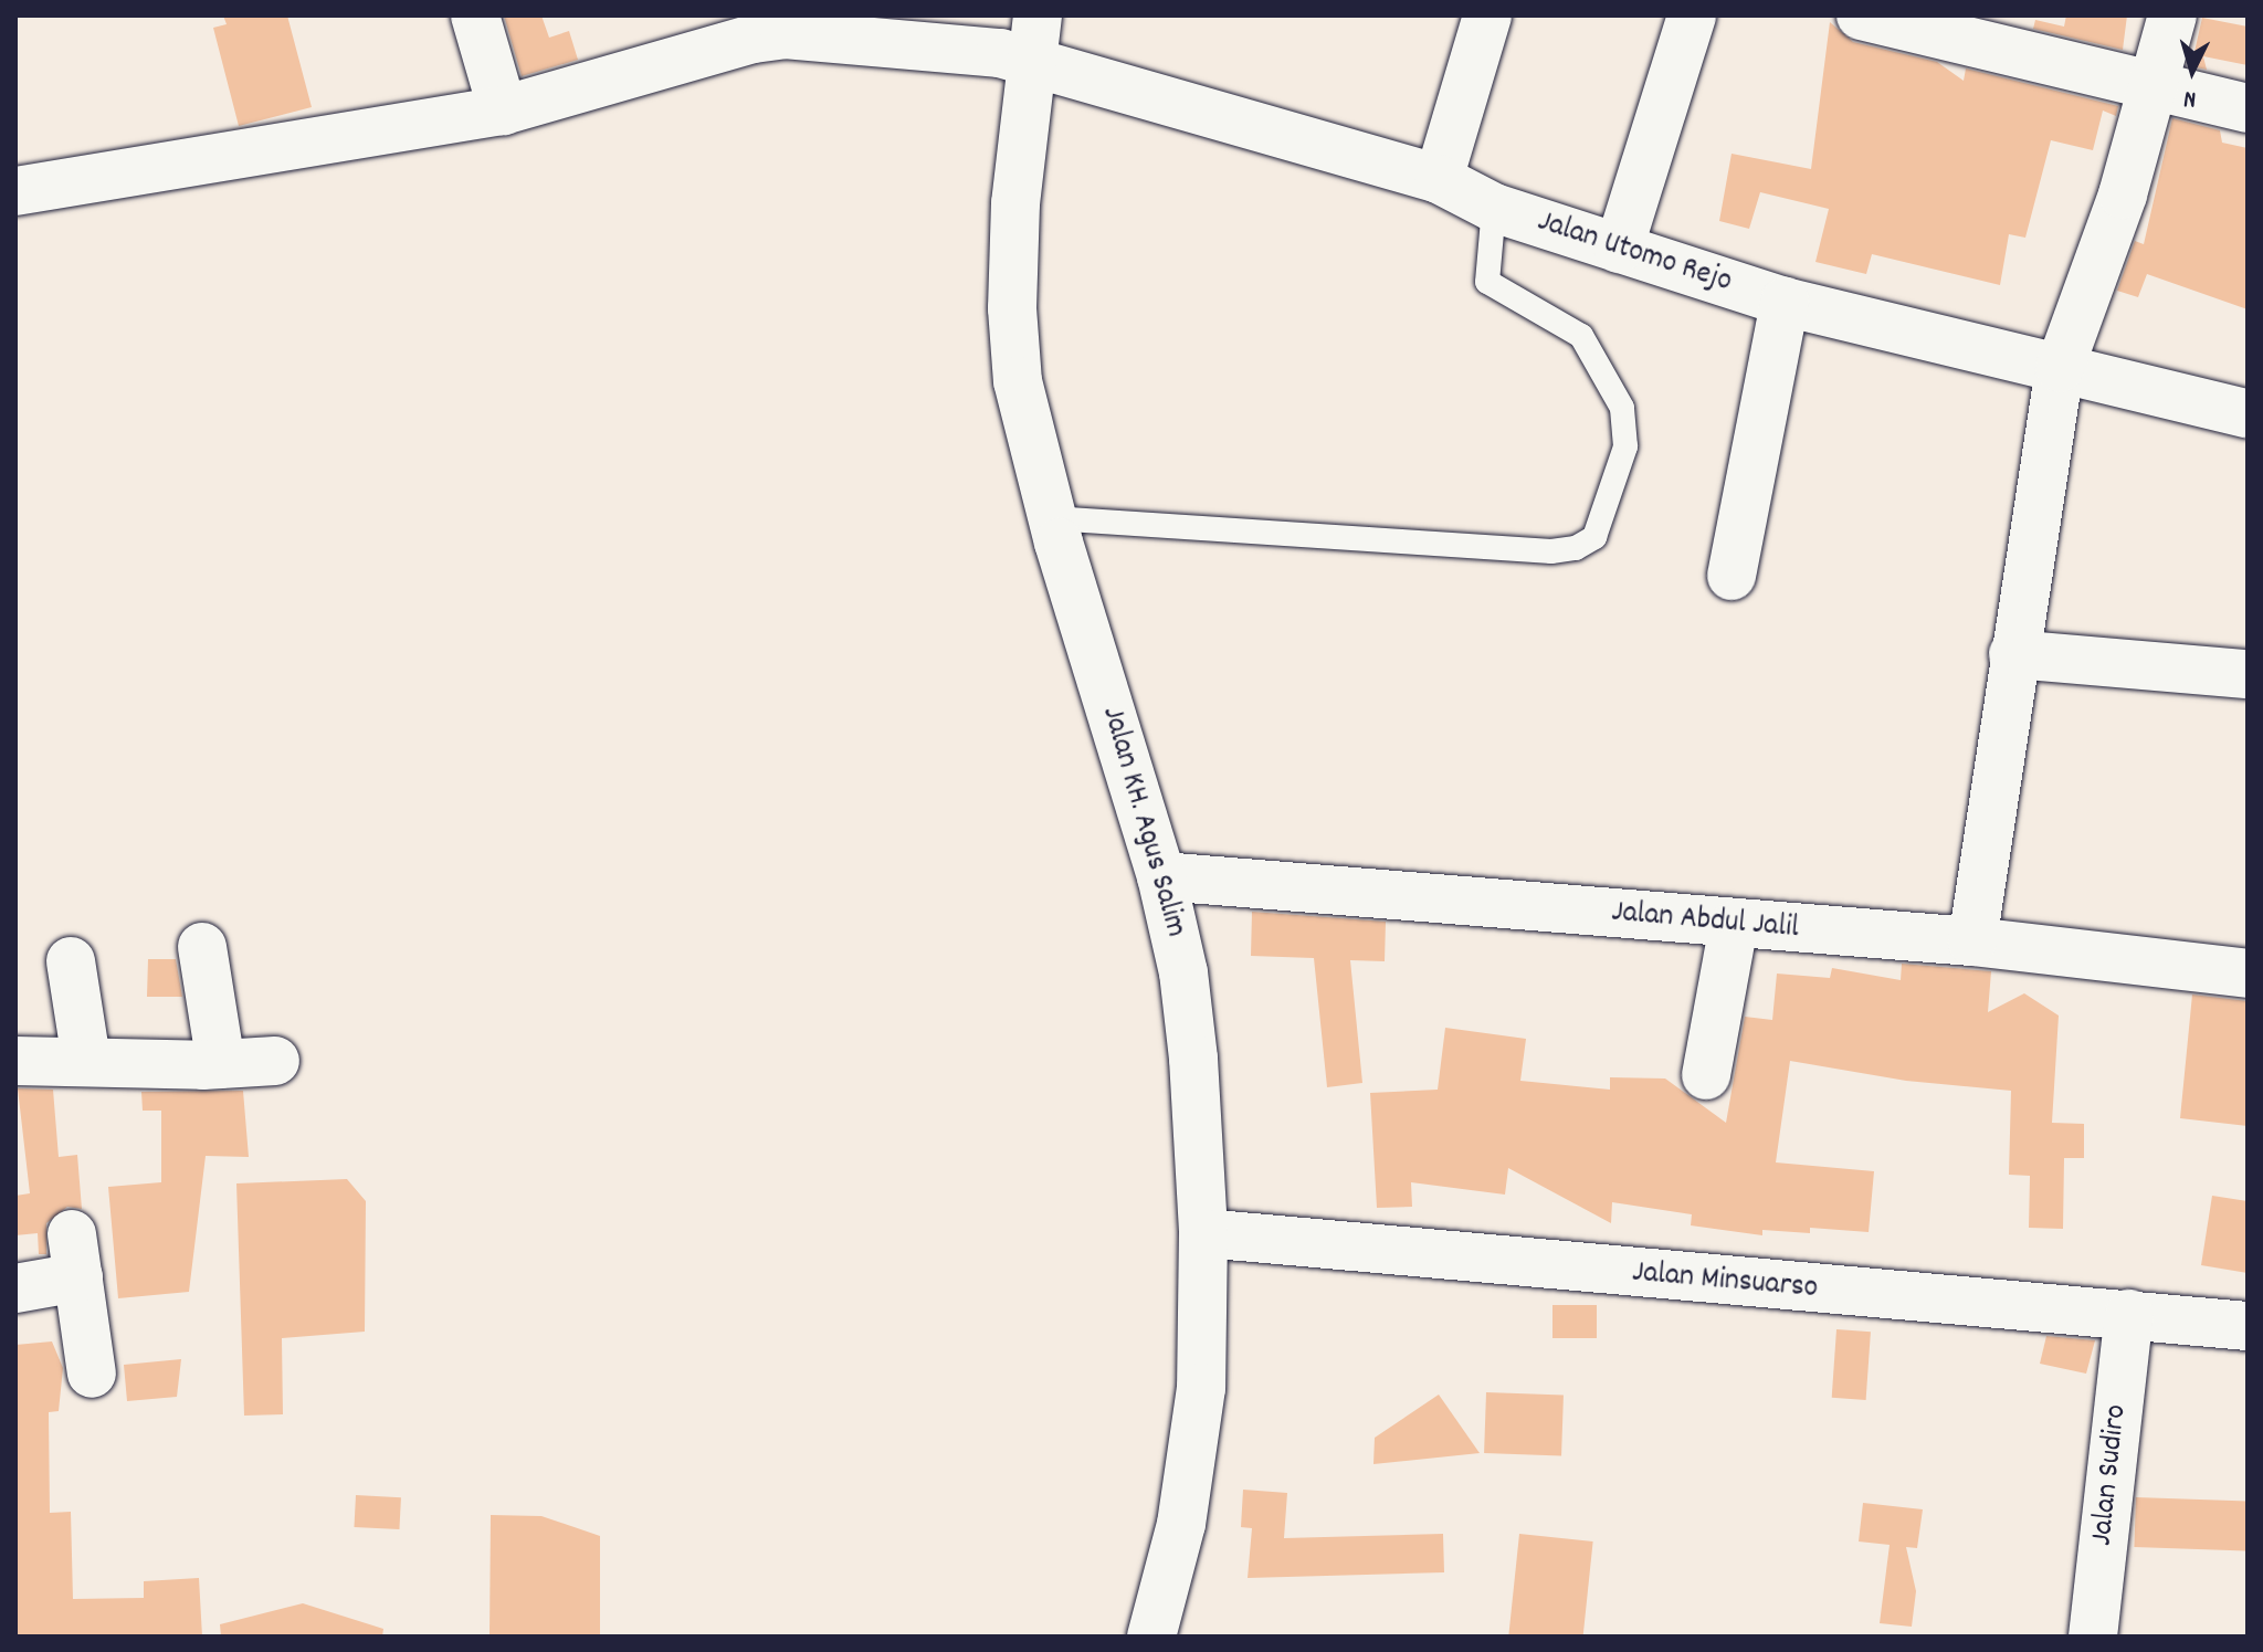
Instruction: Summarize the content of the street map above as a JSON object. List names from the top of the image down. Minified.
{"streets":{"street":["Jalan Utomo Rejo","Jalan KH. Agus Salim","Jalan Abdul Jalil","Jalan Minsuarso","Jalan Sudiro"]},"crossings":[["Jalan Utomo Rejo","Jalan KH. Agus Salim"],["Jalan KH. Agus Salim","Jalan Abdul Jalil"],["Jalan KH. Agus Salim","Jalan Minsuarso"],["Jalan Minsuarso","Jalan Sudiro"]],"north":"bottom"}
